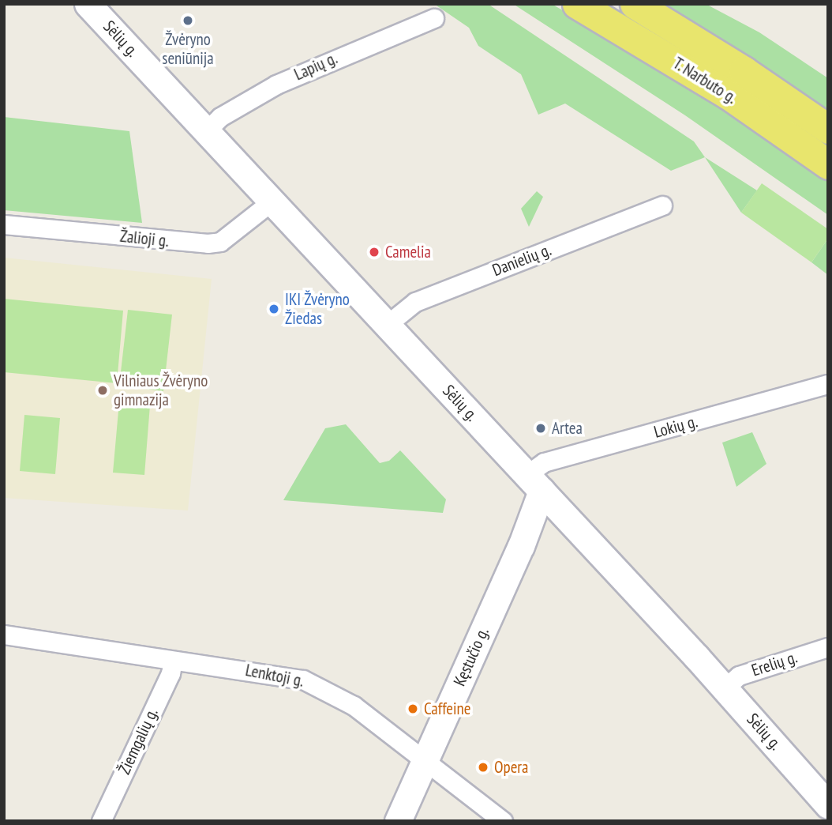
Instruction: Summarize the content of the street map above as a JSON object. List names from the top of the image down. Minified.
{"streets":{"main road":["Sėlių g.","T. Narbuto g.","Kęstučio g."],"street":["Lapių g.","Žalioji g.","Danielių g.","Lokių g.","Erelių g.","Lenktoji g.","Žiemgalių g."]},"crossings":[["Sėlių g.","Lapių g."],["Sėlių g.","Žalioji g."],["Sėlių g.","Danielių g."],["Sėlių g.","Lokių g."],["Sėlių g.","Kęstučio g."],["Sėlių g.","Erelių g."],["Lokių g.","Kęstučio g."],["Kęstučio g.","Lenktoji g."],["Lenktoji g.","Žiemgalių g."]],"places":["Žvėryno seniūnija","Camelia","IKI Žvėryno Žiedas","Vilniaus Žvėryno gimnazija","Artea","Caffeine","Opera"]}
